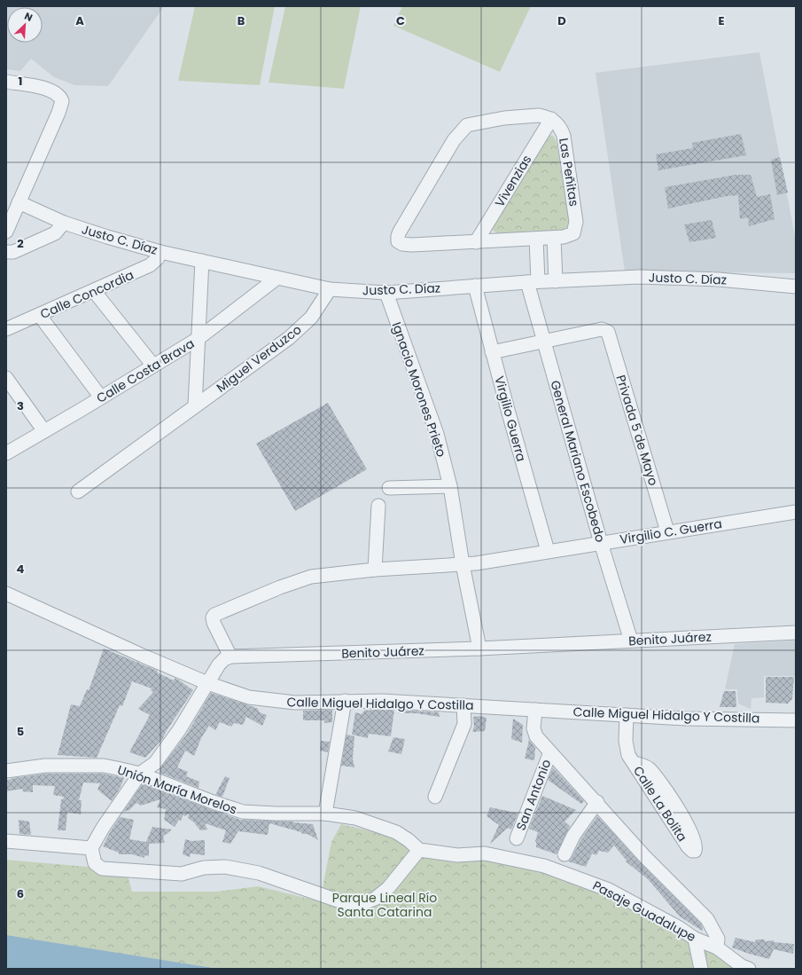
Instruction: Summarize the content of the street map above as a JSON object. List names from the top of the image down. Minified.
{"streets":{"street":["Las Peñitas","Vivenzias","Justo C. Díaz","Calle Concordia","Miguel Verduzco","Calle Costa Brava","Ignacio Morones Prieto","Virgilio Guerra","Privada 5 de Mayo","General Mariano Escobedo","Virgilio C. Guerra","Benito Juárez","Calle Miguel Hidalgo Y Costilla","Unión María Morelos","San Antonio","Pasaje Guadalupe"]},"crossings":[["Las Peñitas","Vivenzias"],["Las Peñitas","General Mariano Escobedo"],["Justo C. Díaz","Calle Concordia"],["Justo C. Díaz","Miguel Verduzco"],["Justo C. Díaz","Calle Costa Brava"],["Justo C. Díaz","Ignacio Morones Prieto"],["Justo C. Díaz","Virgilio Guerra"],["Justo C. Díaz","General Mariano Escobedo"],["Ignacio Morones Prieto","Virgilio C. Guerra"],["Ignacio Morones Prieto","Benito Juárez"],["Virgilio Guerra","Virgilio C. Guerra"],["Privada 5 de Mayo","General Mariano Escobedo"],["Privada 5 de Mayo","Virgilio C. Guerra"],["General Mariano Escobedo","Virgilio C. Guerra"],["General Mariano Escobedo","Benito Juárez"],["Calle Miguel Hidalgo Y Costilla","Pasaje Guadalupe"],["San Antonio","Pasaje Guadalupe"]],"parks":["Parque Lineal Río Santa Catarina"],"north":"top right","grid":{"columns":["A","B","C","D","E"],"rows":["1","2","3","4","5","6"]}}
